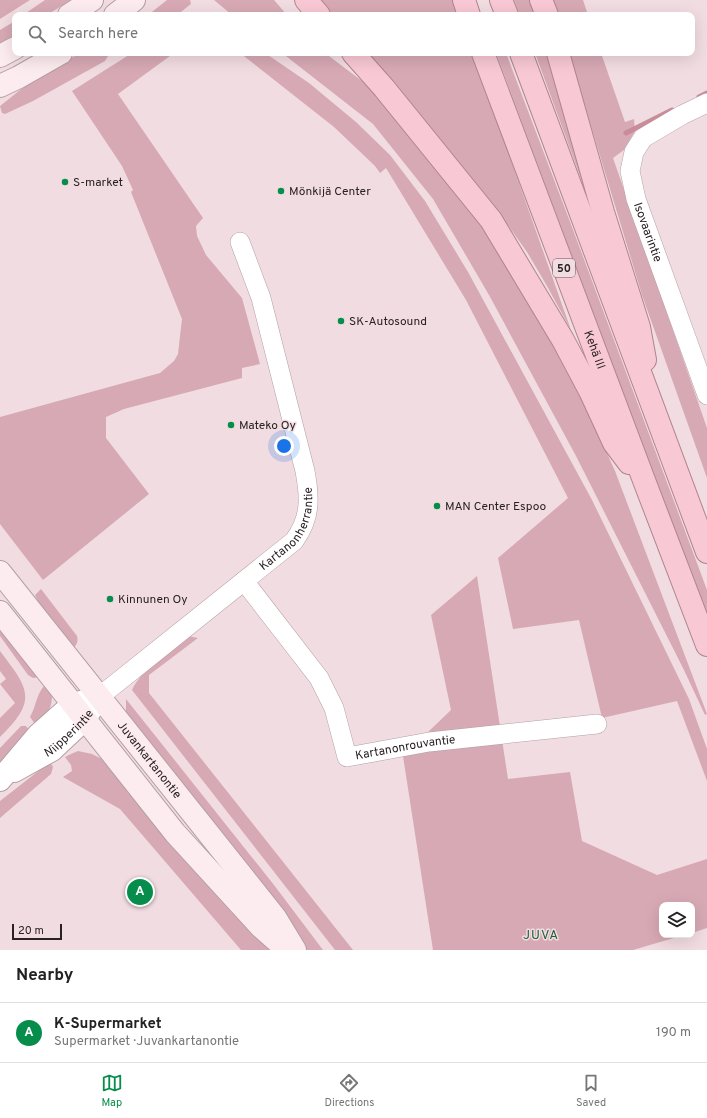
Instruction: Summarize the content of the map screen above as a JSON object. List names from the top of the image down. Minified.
{"streets":{"highway":["50","Kehä III"],"main road":["Juvankartanontie"],"street":["Isovaarintie","Kartanonherrantie","Niipperintie","Kartanonrouvantie"]},"crossings":[["Kartanonherrantie","Niipperintie"],["Kartanonherrantie","Kartanonrouvantie"],["Kartanonherrantie","Juvankartanontie"],["Niipperintie","Juvankartanontie"]],"districts":["JUVA"],"places":["S-market","Mönkijä Center","SK-Autosound","Mateko Oy","MAN Center Espoo","Kinnunen Oy"],"scale_bar":"20 m","page":{"search":"Search here","pins":"A","scale":"20 m","heading":"Nearby","list":[{"mark":"A","name":"K-Supermarket","note":"Supermarket · Juvankartanontie","value":"190 m"}],"nav":["Map","Directions","Saved"]}}
